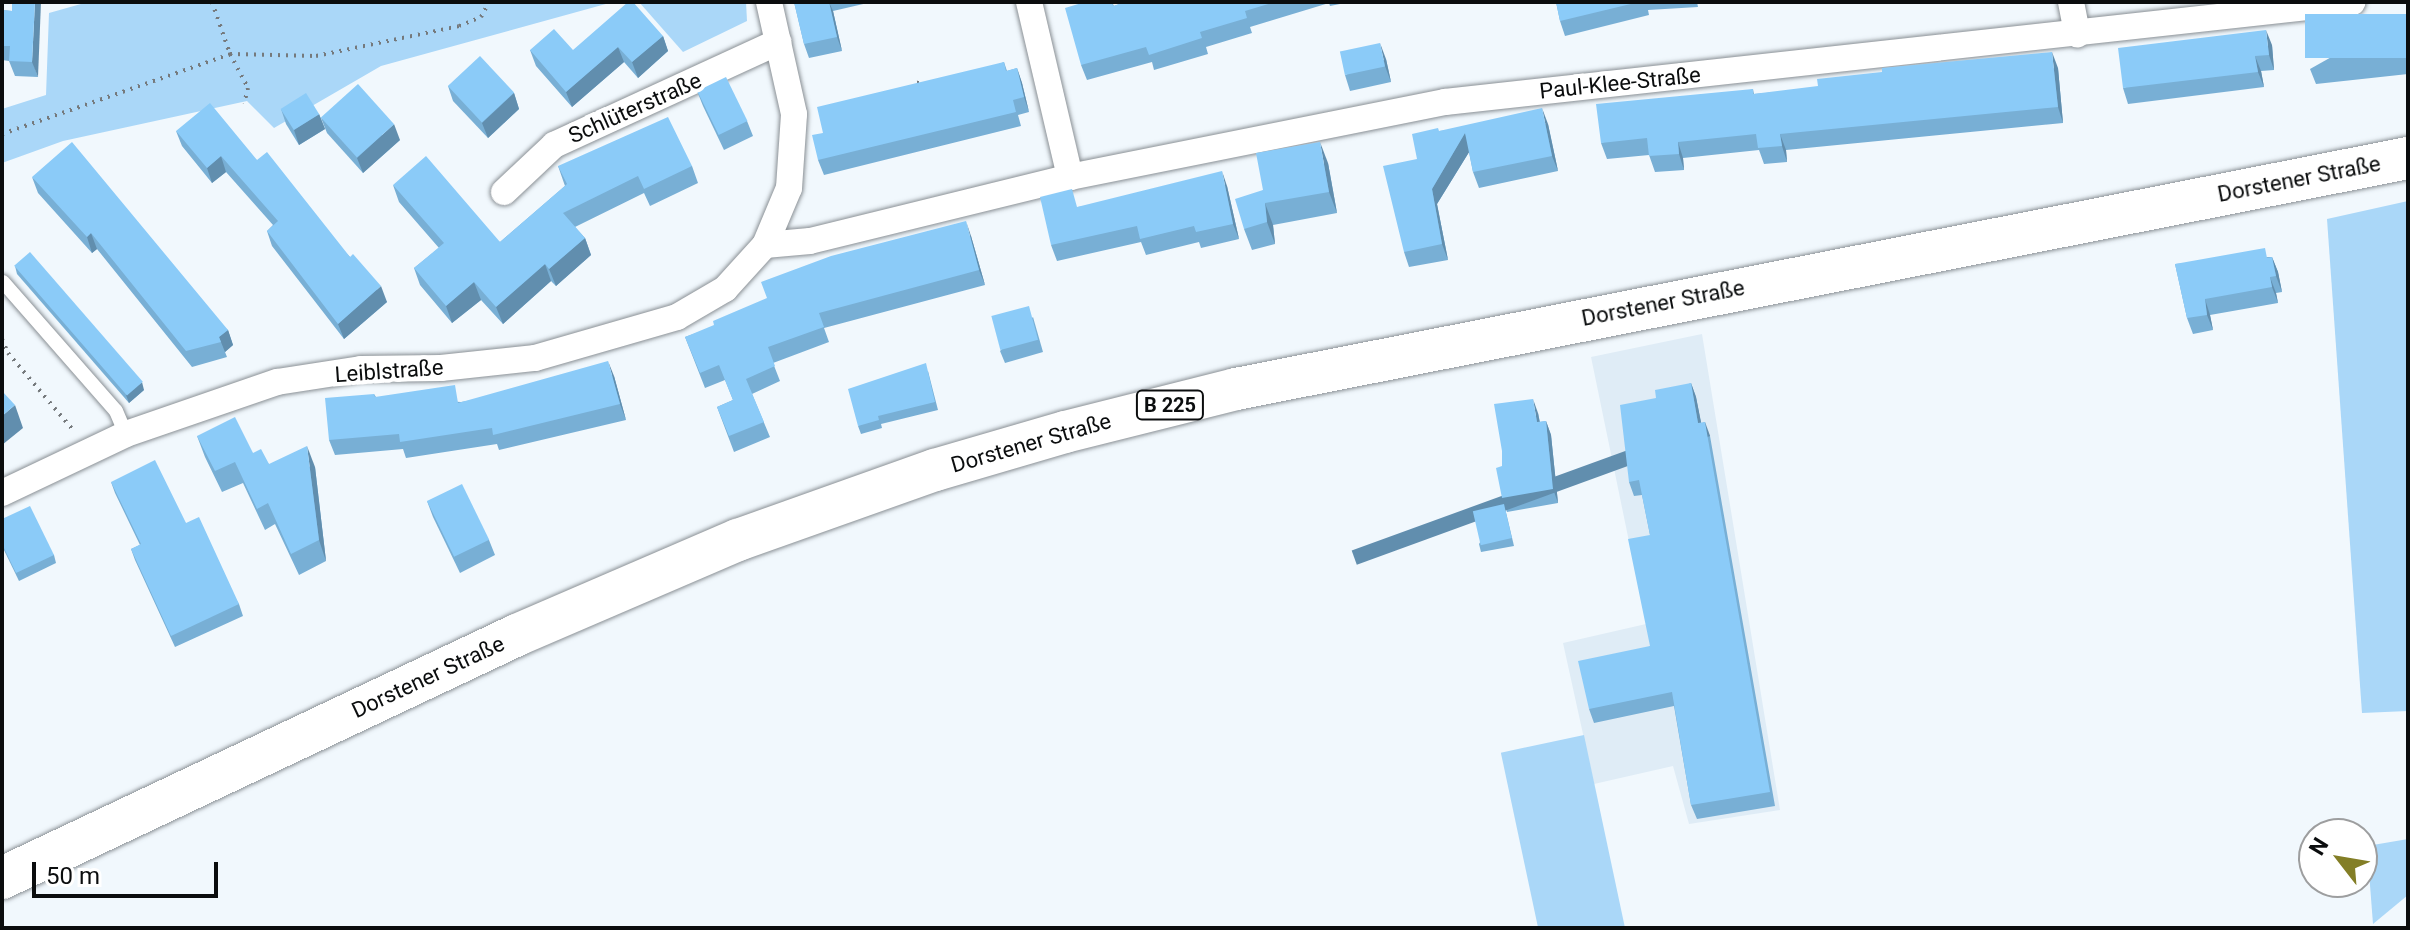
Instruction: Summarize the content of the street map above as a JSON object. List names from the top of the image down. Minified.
{"streets":{"main road":["Dorstener Straße","B 225"],"street":["Paul-Klee-Straße","Schlüterstraße","Leiblstraße"]},"crossings":[["Schlüterstraße","Leiblstraße"]],"scale_bar":"50 m","north":"top left"}
